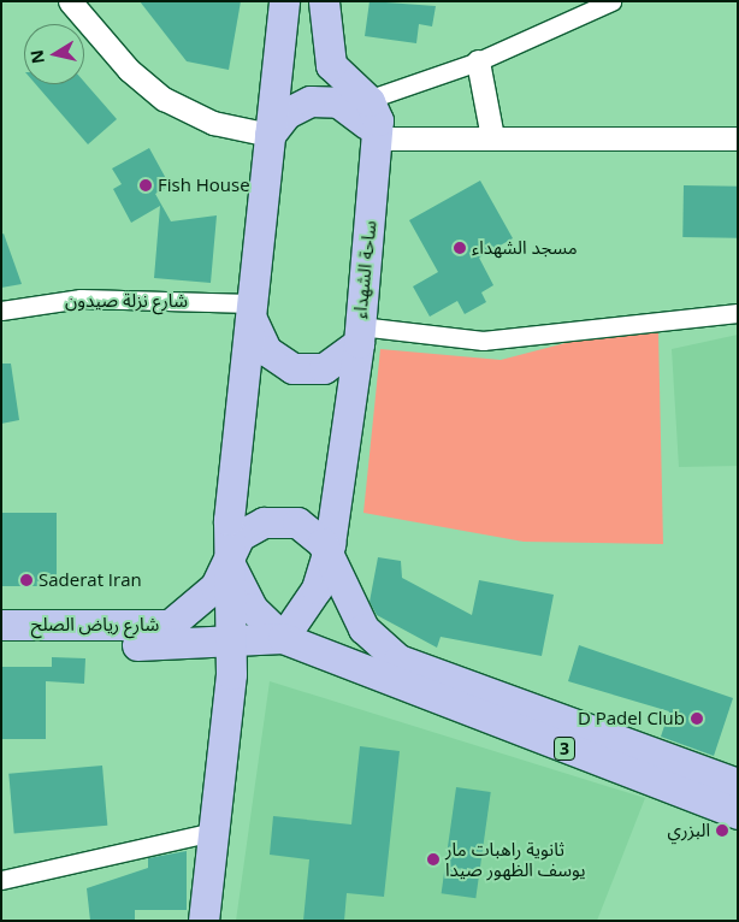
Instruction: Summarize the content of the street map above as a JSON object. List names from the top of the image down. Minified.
{"streets":{"main road":["ساحة الشهداء","شارع رياض الصلح","3"],"street":["شارع نزلة صيدون"]},"crossings":[["ساحة الشهداء","شارع رياض الصلح"]],"places":["Fish House","مسجد الشهداء","Saderat Iran","D Padel Club","البزري","ثانوية راهبات مار يوسف الظهور صيدا"],"north":"left"}
